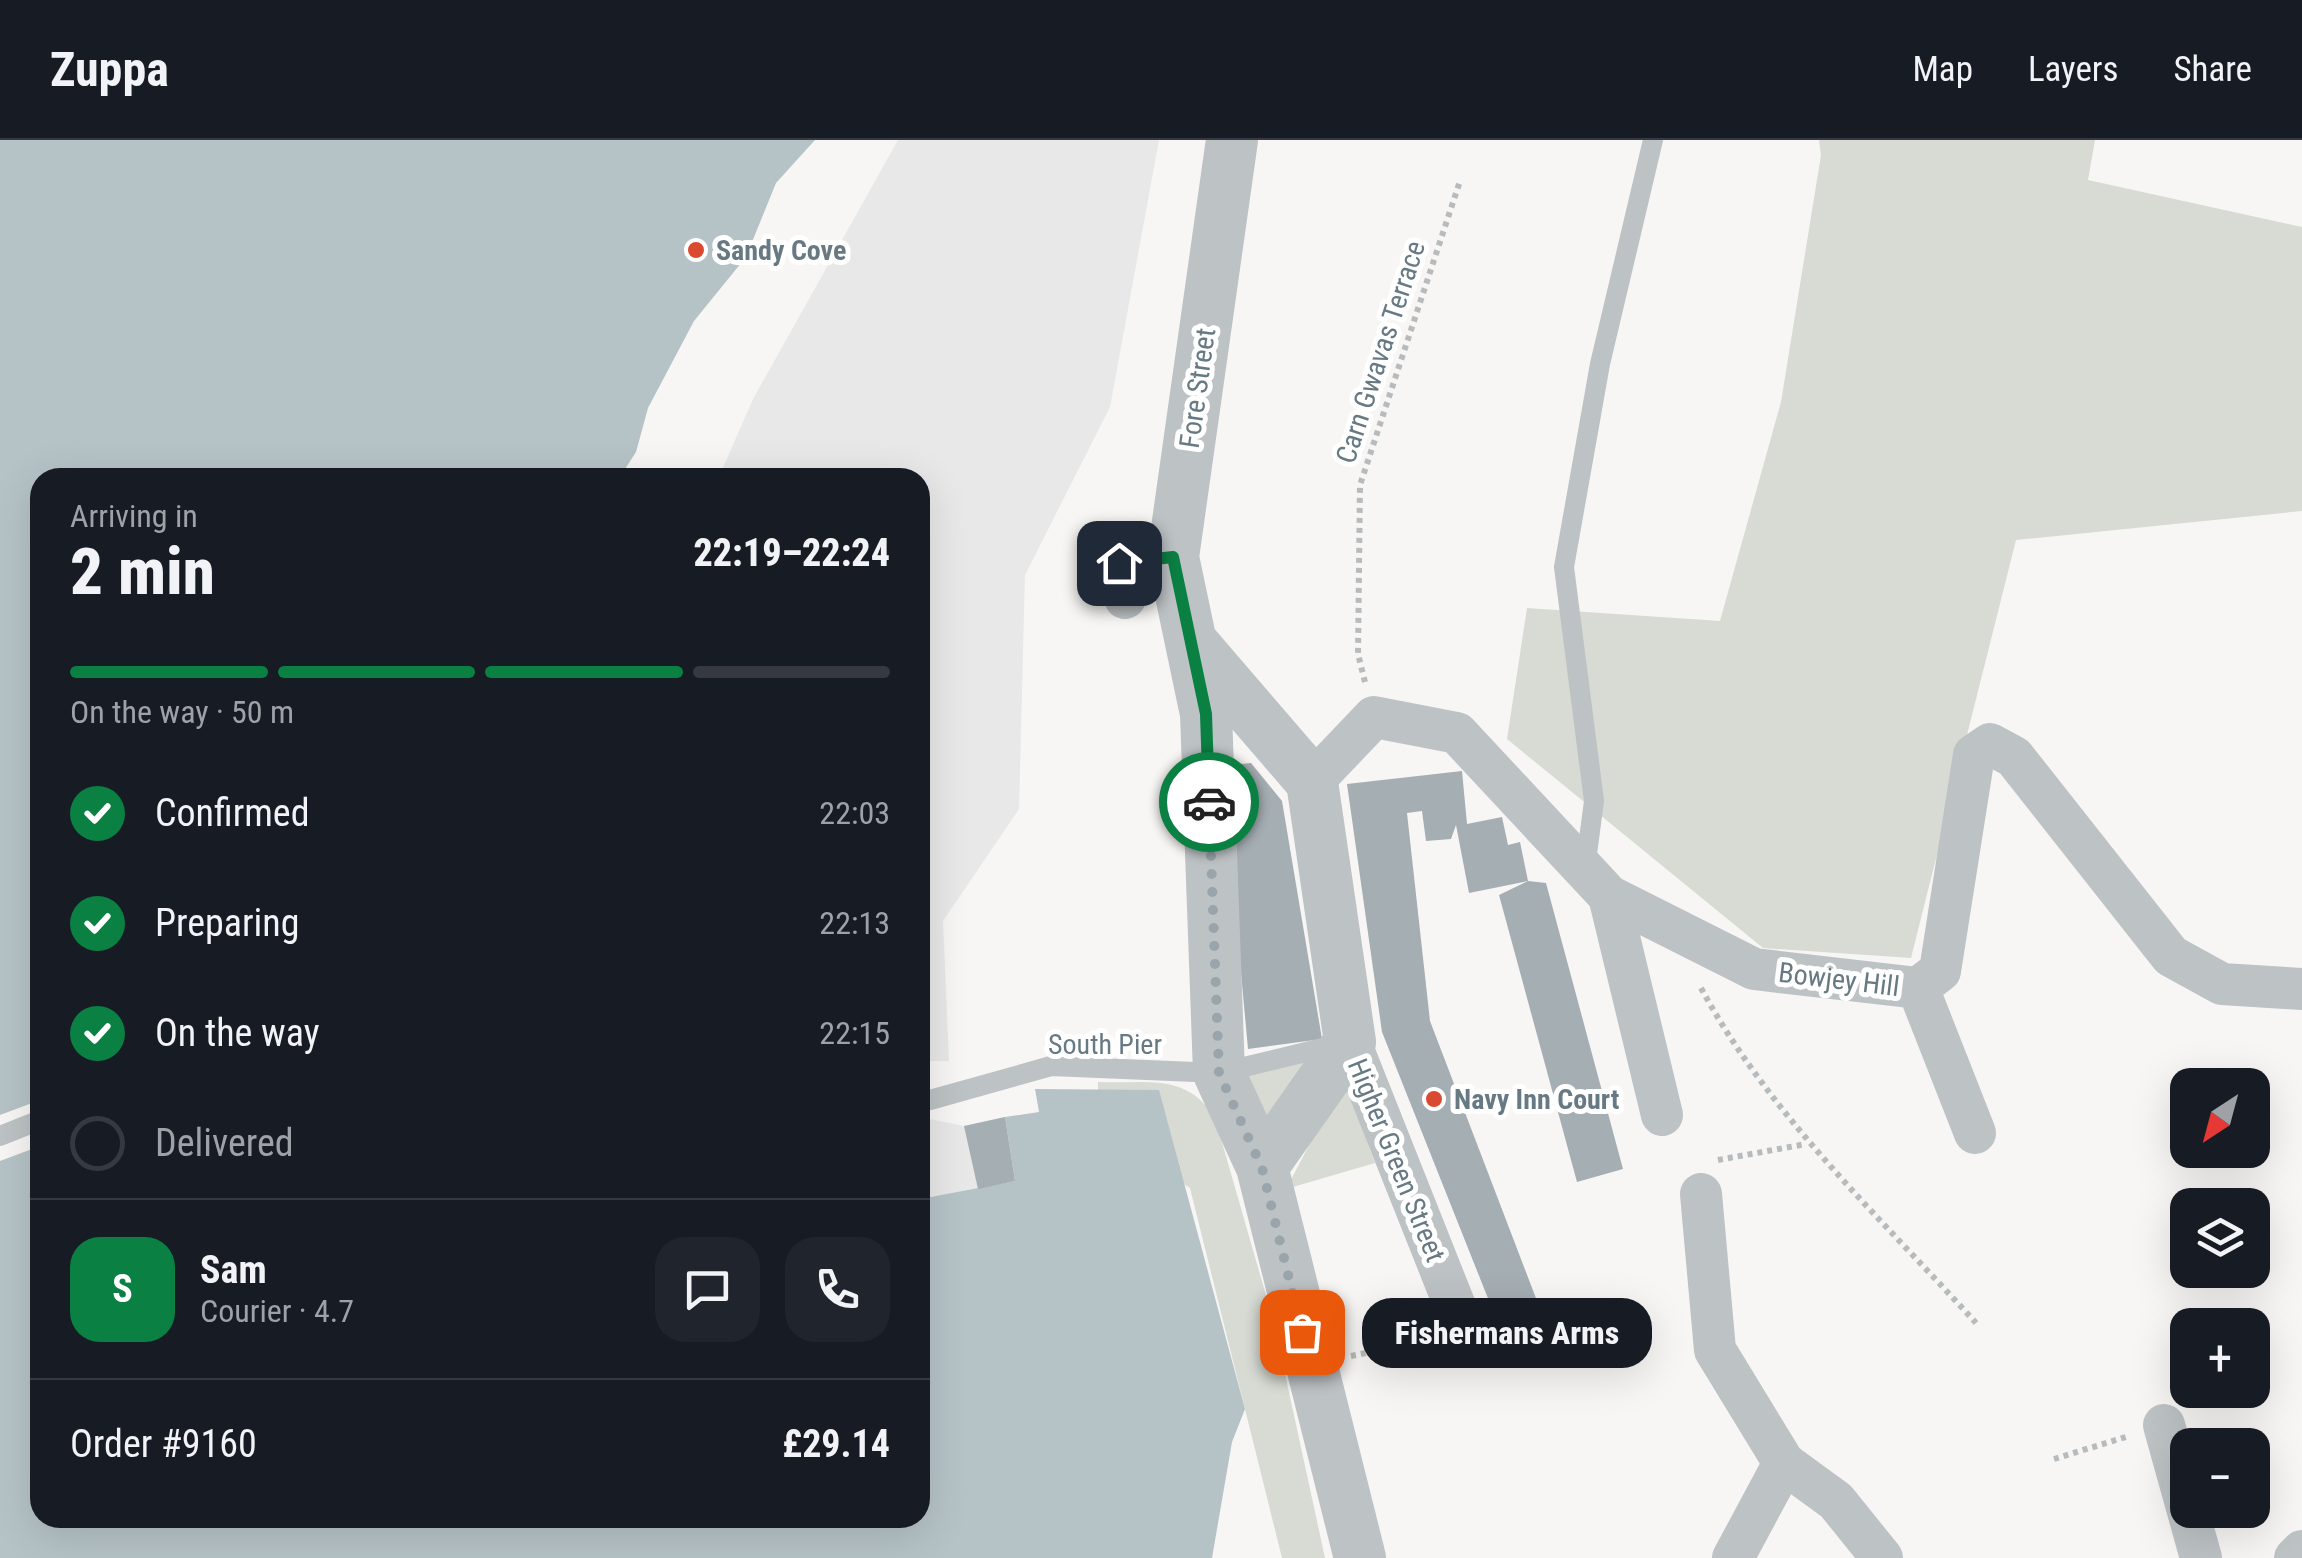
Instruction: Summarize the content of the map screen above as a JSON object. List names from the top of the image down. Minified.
{"streets":{"street":["Fore Street","Bowjey Hill","Higher Green Street"],"lane":["South Pier"],"path":["Carn Gwavas Terrace"]},"crossings":[["Carn Gwavas Terrace","Bowjey Hill"],["Fore Street","South Pier"],["South Pier","Higher Green Street"]],"places":["Sandy Cove","Navy Inn Court","Fishermans Arms"],"north":"bottom left","page":{"header":"Zuppa","nav":["Map","Layers","Share"],"heading":["2 min","Arriving in","22:19–22:24"],"panel":["Sam","Courier · 4.7","Order #9160","£29.14"],"bar":"On the way · 50 m","list":[["Confirmed","22:03"],["Preparing","22:13"],["On the way","22:15"],"Delivered"],"map_buttons":["+","−"],"round":"S","bubble":"Fishermans Arms"}}
